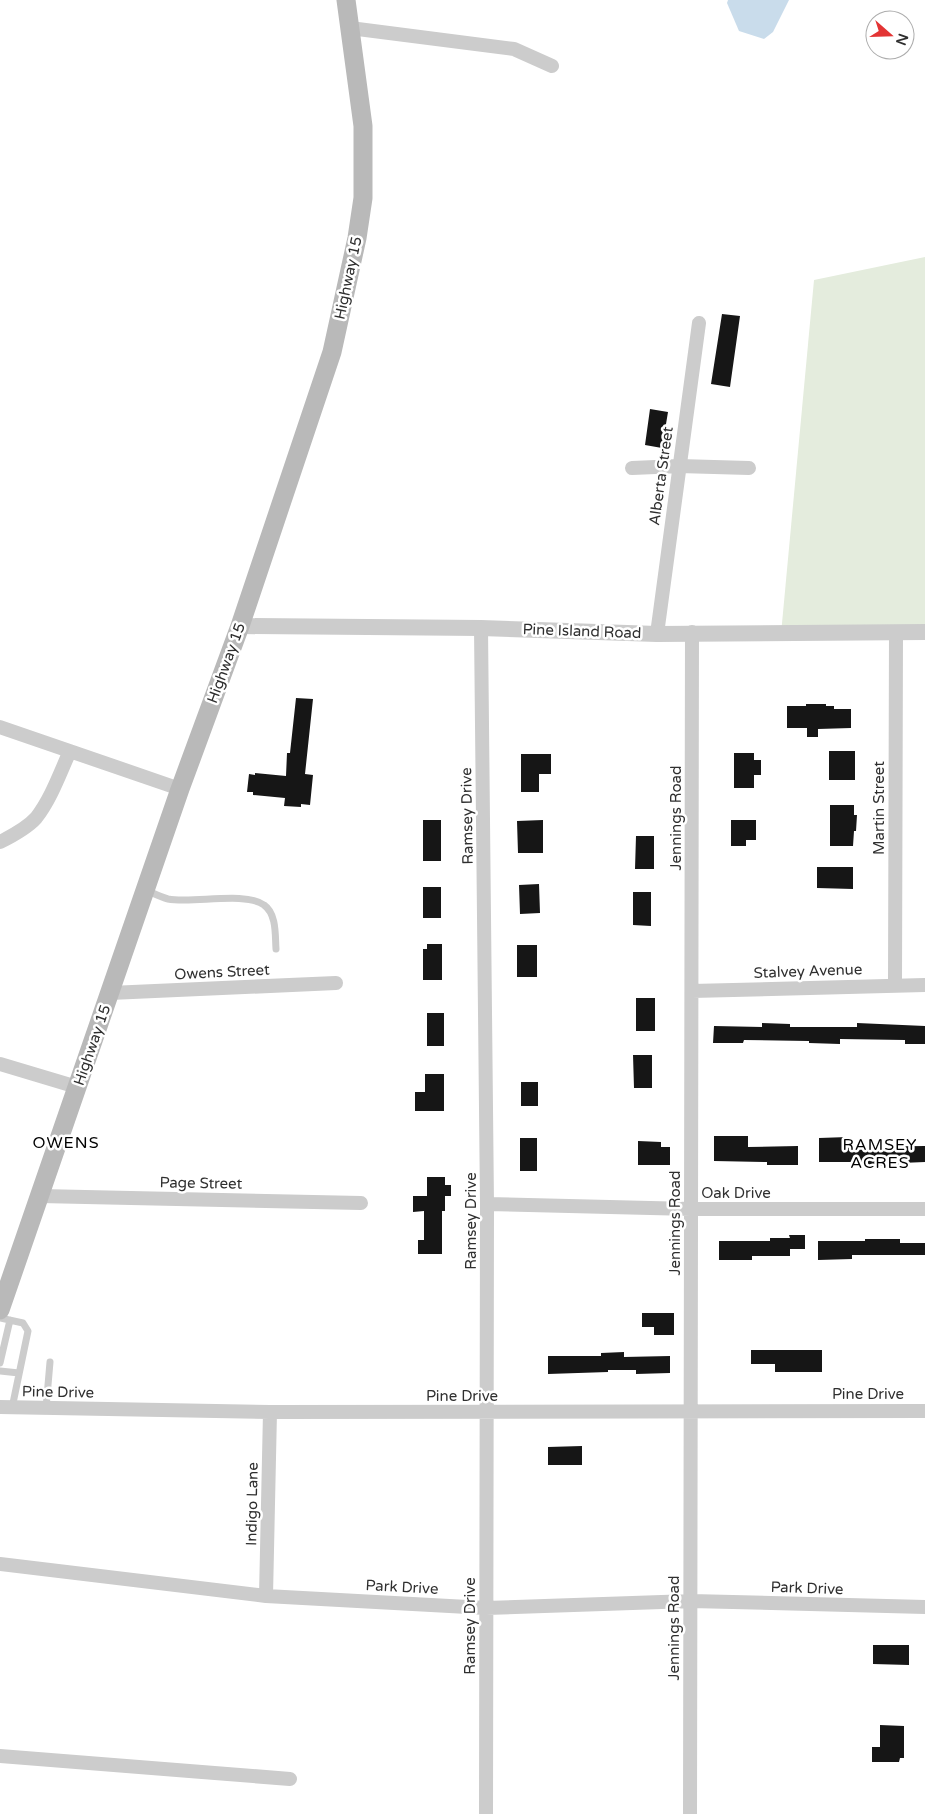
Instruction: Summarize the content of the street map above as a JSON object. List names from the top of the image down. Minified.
{"streets":{"main road":["Highway 15"],"street":["Alberta Street","Pine Island Road","Martin Street","Ramsey Drive","Jennings Road","Stalvey Avenue","Owens Street","Page Street","Oak Drive","Pine Drive","Indigo Lane","Park Drive"]},"crossings":[["Highway 15","Pine Island Road"],["Highway 15","Owens Street"],["Highway 15","Page Street"],["Alberta Street","Pine Island Road"],["Pine Island Road","Martin Street"],["Pine Island Road","Ramsey Drive"],["Pine Island Road","Jennings Road"],["Martin Street","Stalvey Avenue"],["Ramsey Drive","Oak Drive"],["Ramsey Drive","Pine Drive"],["Ramsey Drive","Park Drive"],["Jennings Road","Stalvey Avenue"],["Jennings Road","Oak Drive"],["Jennings Road","Pine Drive"],["Jennings Road","Park Drive"],["Pine Drive","Indigo Lane"],["Indigo Lane","Park Drive"]],"districts":["OWENS","RAMSEY ACRES"],"north":"right"}
